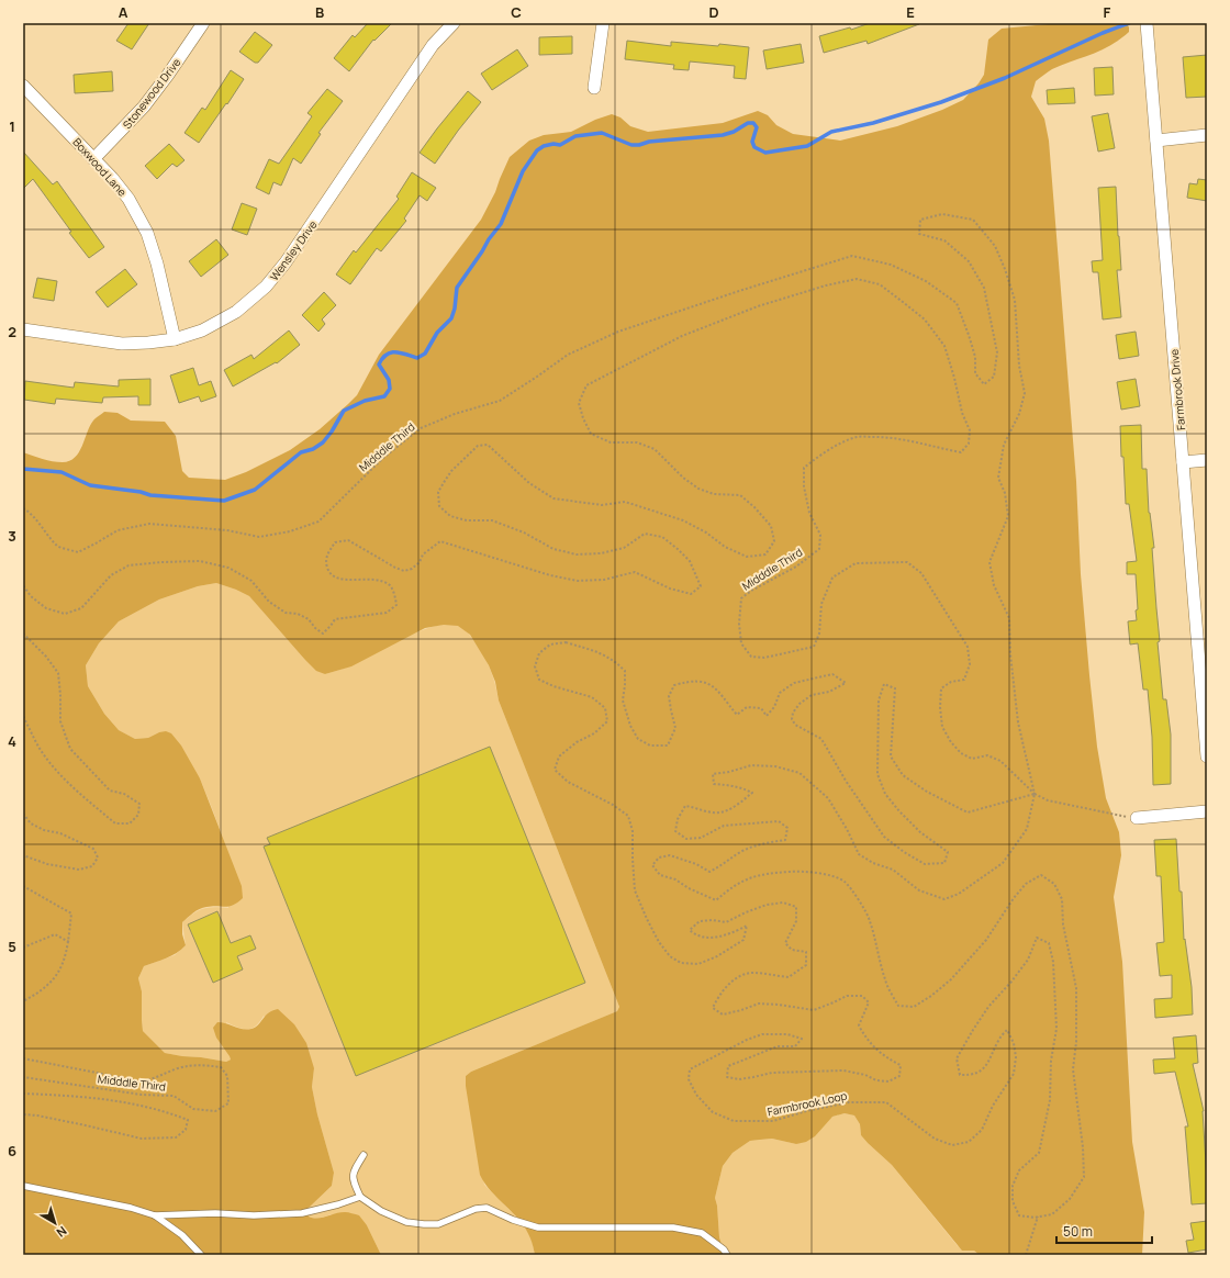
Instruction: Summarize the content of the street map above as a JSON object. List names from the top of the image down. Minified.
{"streets":{"street":["Stonewood Drive","Boxwood Lane","Wensley Drive","Farmbrook Drive"],"path":["Midddle Third","Farmbrook Loop"]},"crossings":[["Stonewood Drive","Boxwood Lane"],["Boxwood Lane","Wensley Drive"],["Midddle Third","Farmbrook Loop"]],"scale_bar":"50 m","north":"bottom right","grid":{"columns":["A","B","C","D","E","F"],"rows":["1","2","3","4","5","6"]}}
